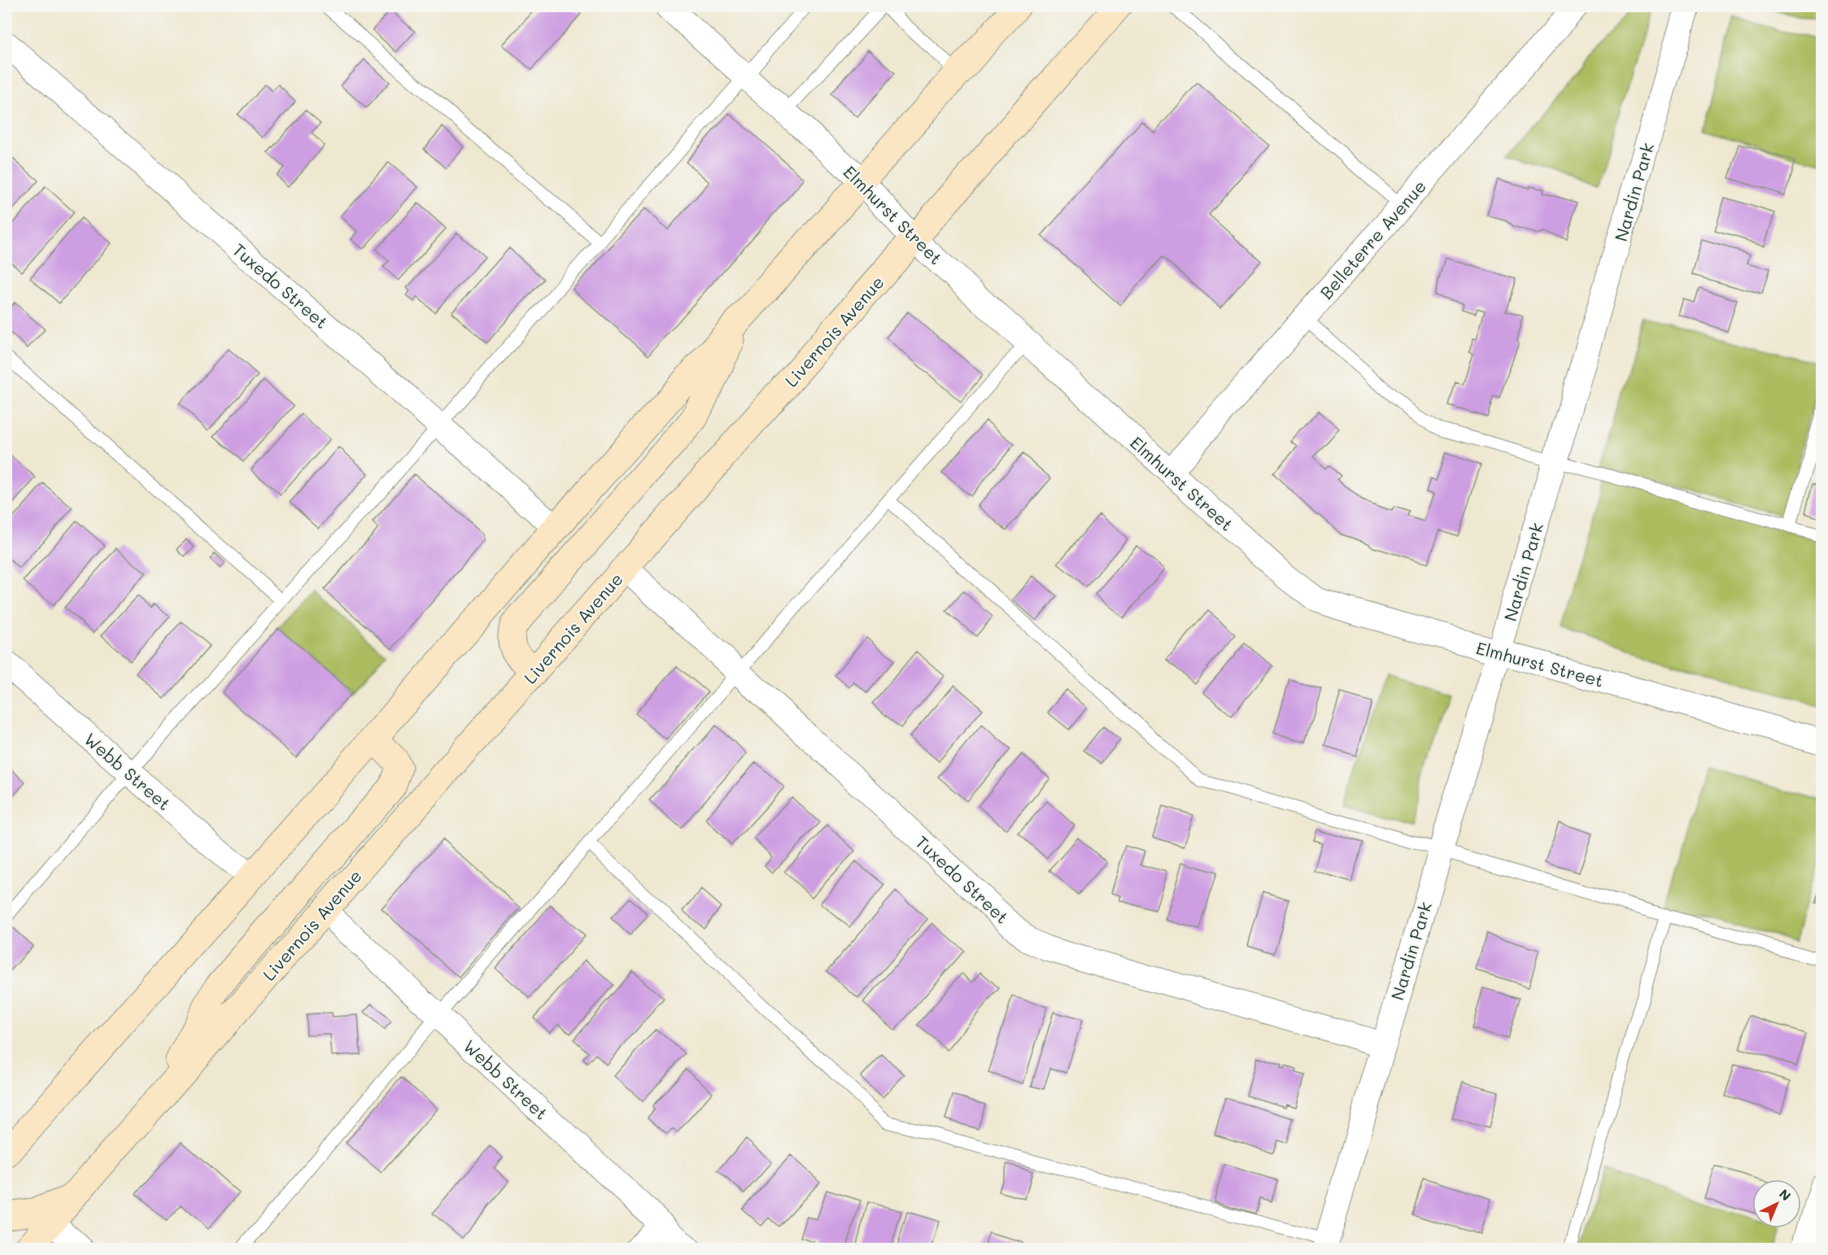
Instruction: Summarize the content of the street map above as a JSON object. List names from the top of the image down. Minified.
{"streets":{"main road":["Livernois Avenue"],"street":["Nardin Park","Elmhurst Street","Belleterre Avenue","Tuxedo Street","Webb Street"]},"crossings":[["Nardin Park","Elmhurst Street"],["Nardin Park","Tuxedo Street"],["Elmhurst Street","Belleterre Avenue"],["Elmhurst Street","Livernois Avenue"],["Tuxedo Street","Livernois Avenue"],["Livernois Avenue","Webb Street"]],"north":"top right"}
